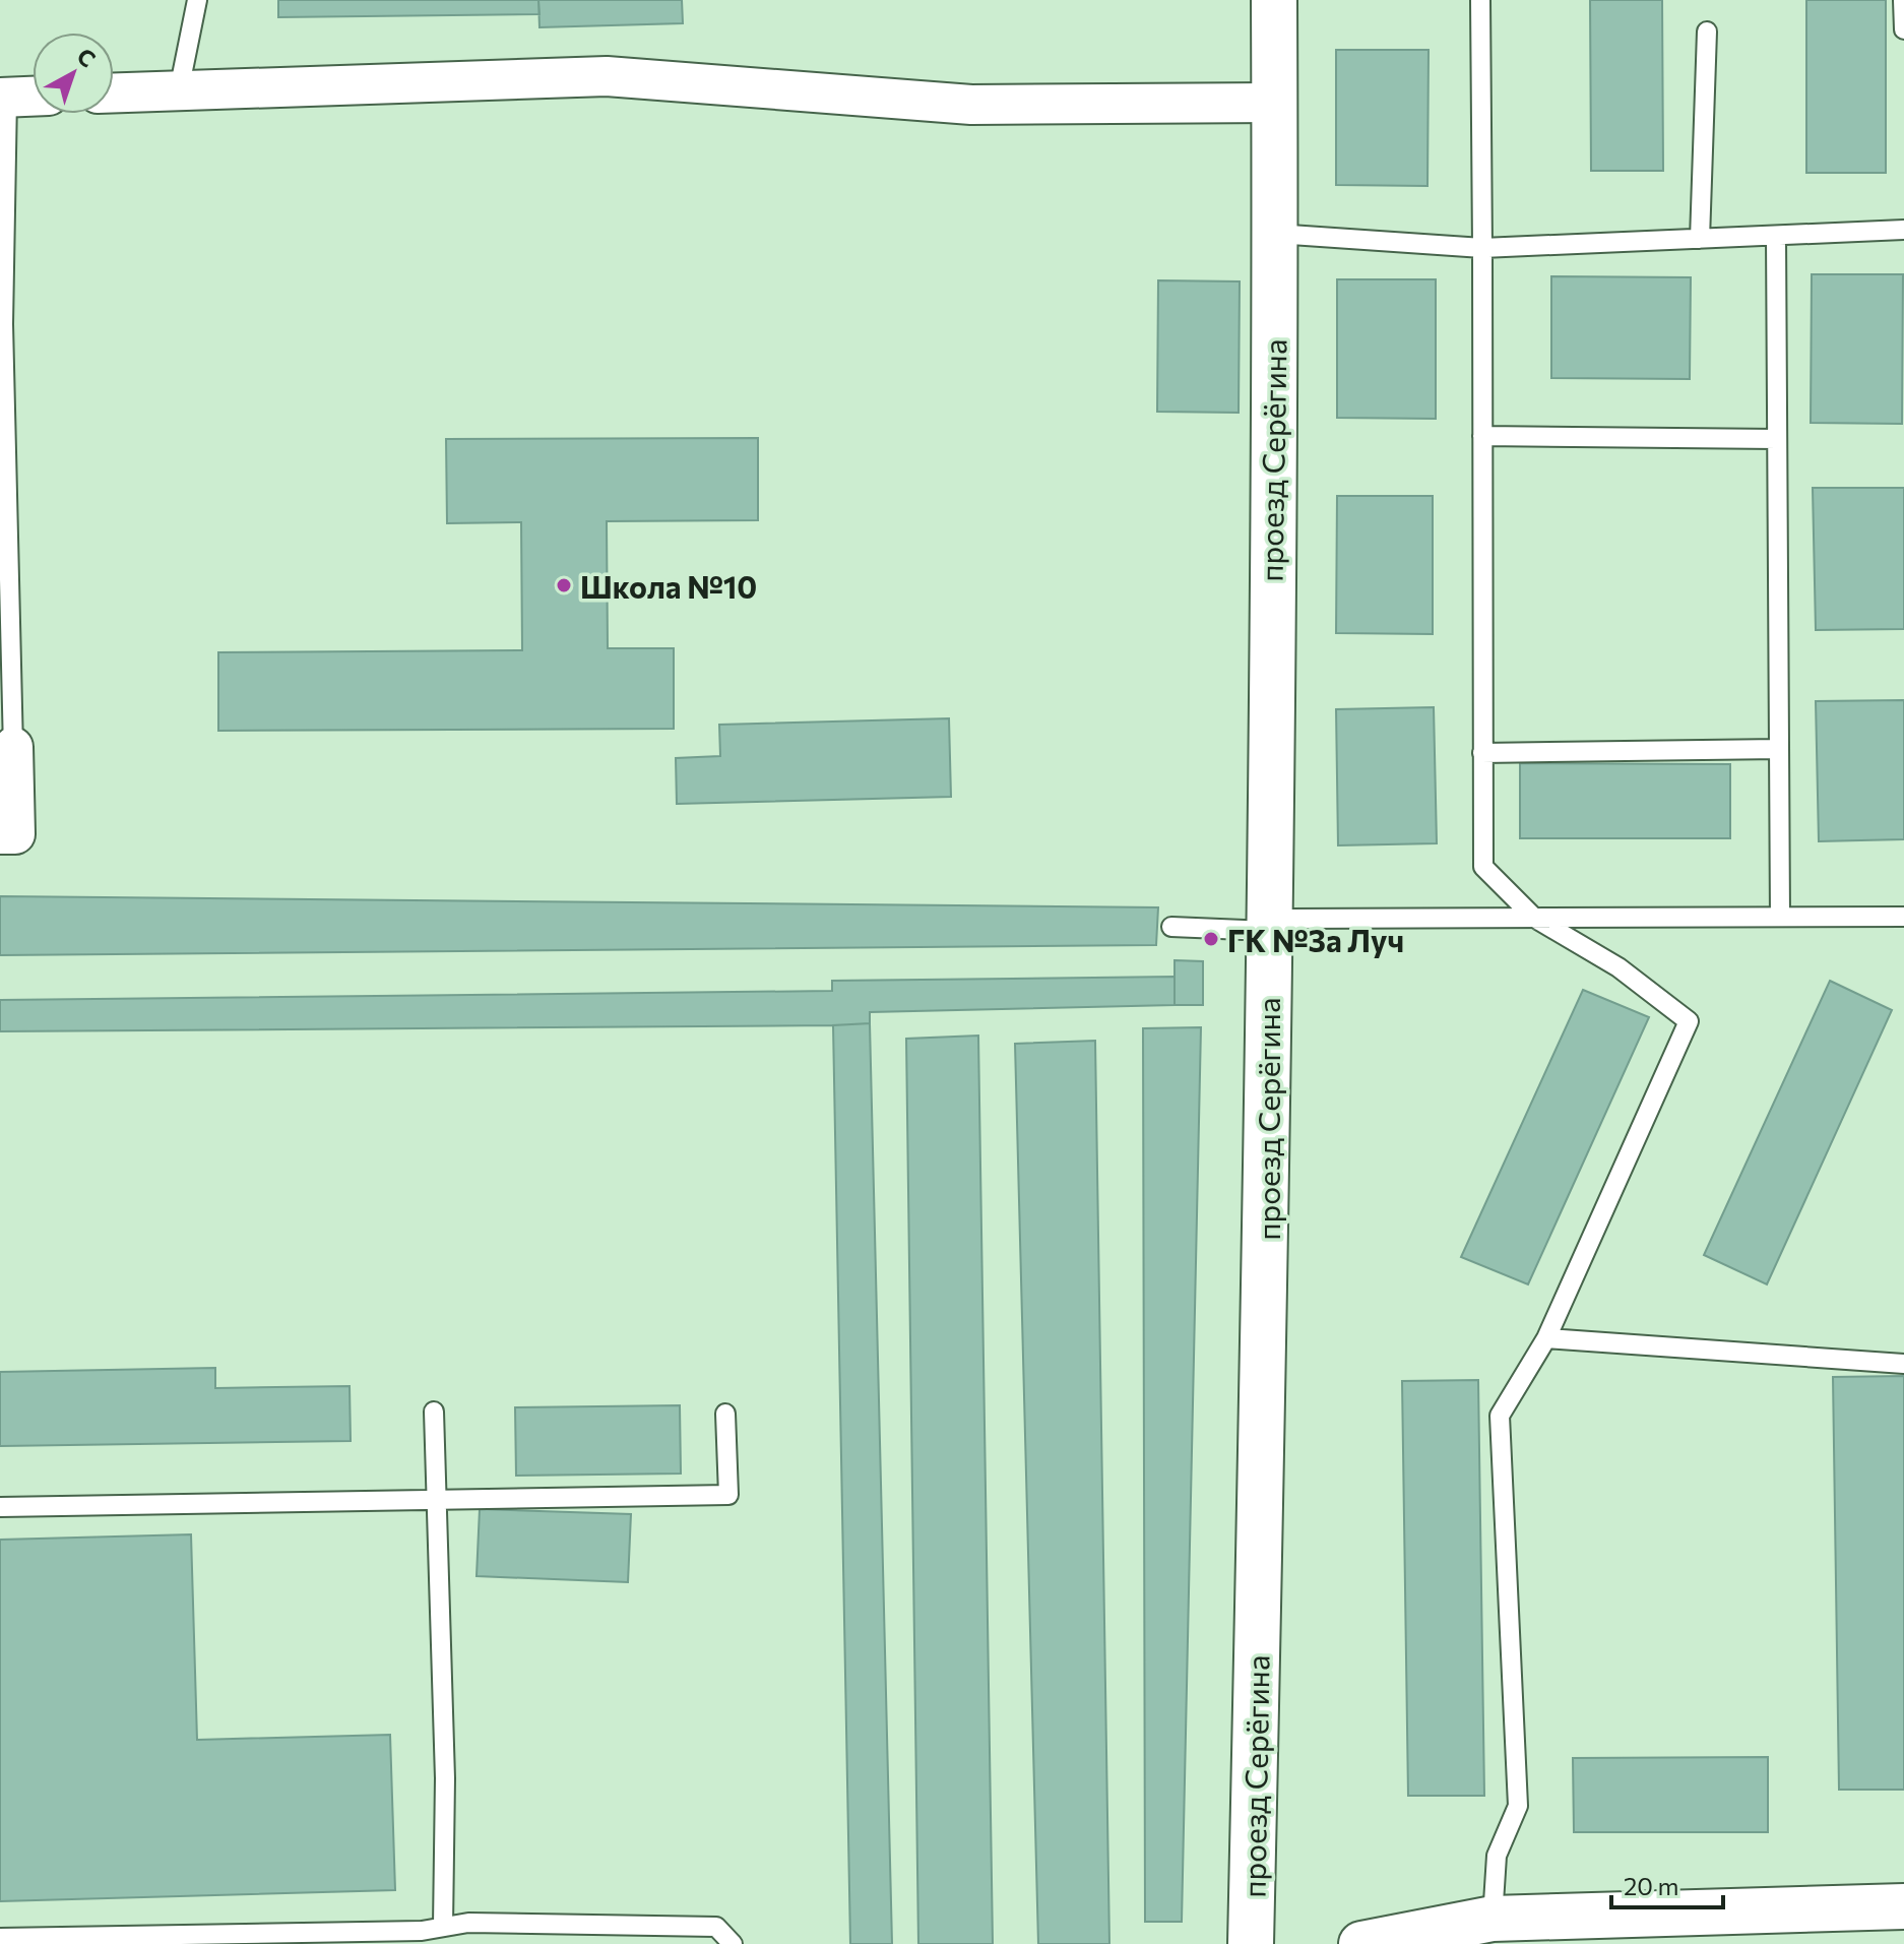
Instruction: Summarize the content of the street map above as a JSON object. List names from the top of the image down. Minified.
{"streets":{"street":["проезд Серёгина"]},"places":["Школа №10","ГК №3а Луч"],"scale_bar":"20 m","north":"top right"}
